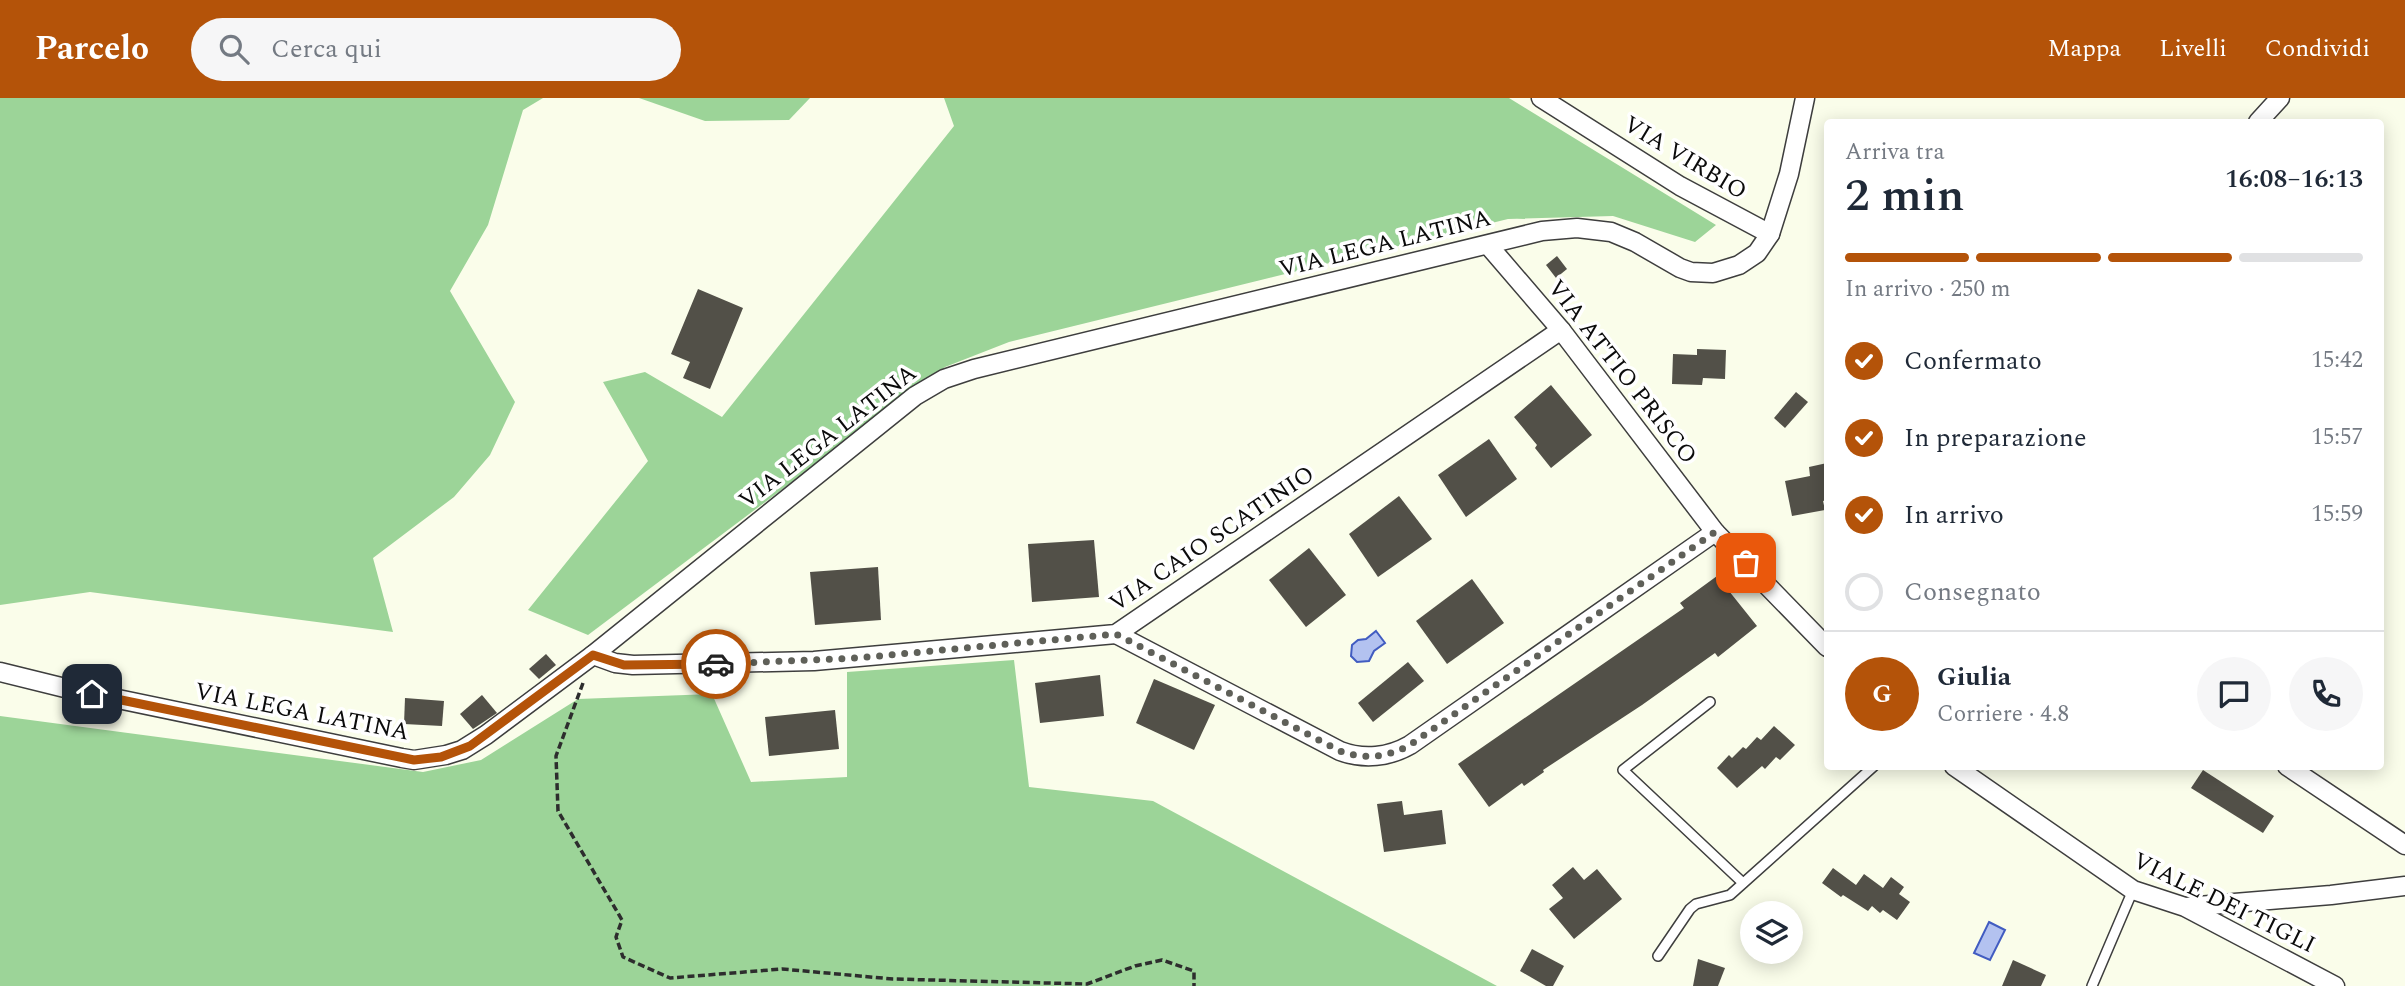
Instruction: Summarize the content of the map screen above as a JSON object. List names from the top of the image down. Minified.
{"streets":{"street":["VIA VIRBIO","VIA LEGA LATINA","VIA ATTIO PRISCO","VIA CAIO SCATINIO","VIALE DEI TIGLI"]},"crossings":[["VIA VIRBIO","VIA LEGA LATINA"],["VIA LEGA LATINA","VIA ATTIO PRISCO"],["VIA LEGA LATINA","VIA CAIO SCATINIO"],["VIA ATTIO PRISCO","VIA CAIO SCATINIO"]],"page":{"header":"Parcelo","search":"Cerca qui","nav":["Mappa","Livelli","Condividi"],"heading":["2 min","Arriva tra","16:08–16:13"],"panel":["Giulia","Corriere · 4.8"],"bar":"In arrivo · 250 m","list":[["Confermato","15:42"],["In preparazione","15:57"],["In arrivo","15:59"],"Consegnato"],"round":"G"}}
